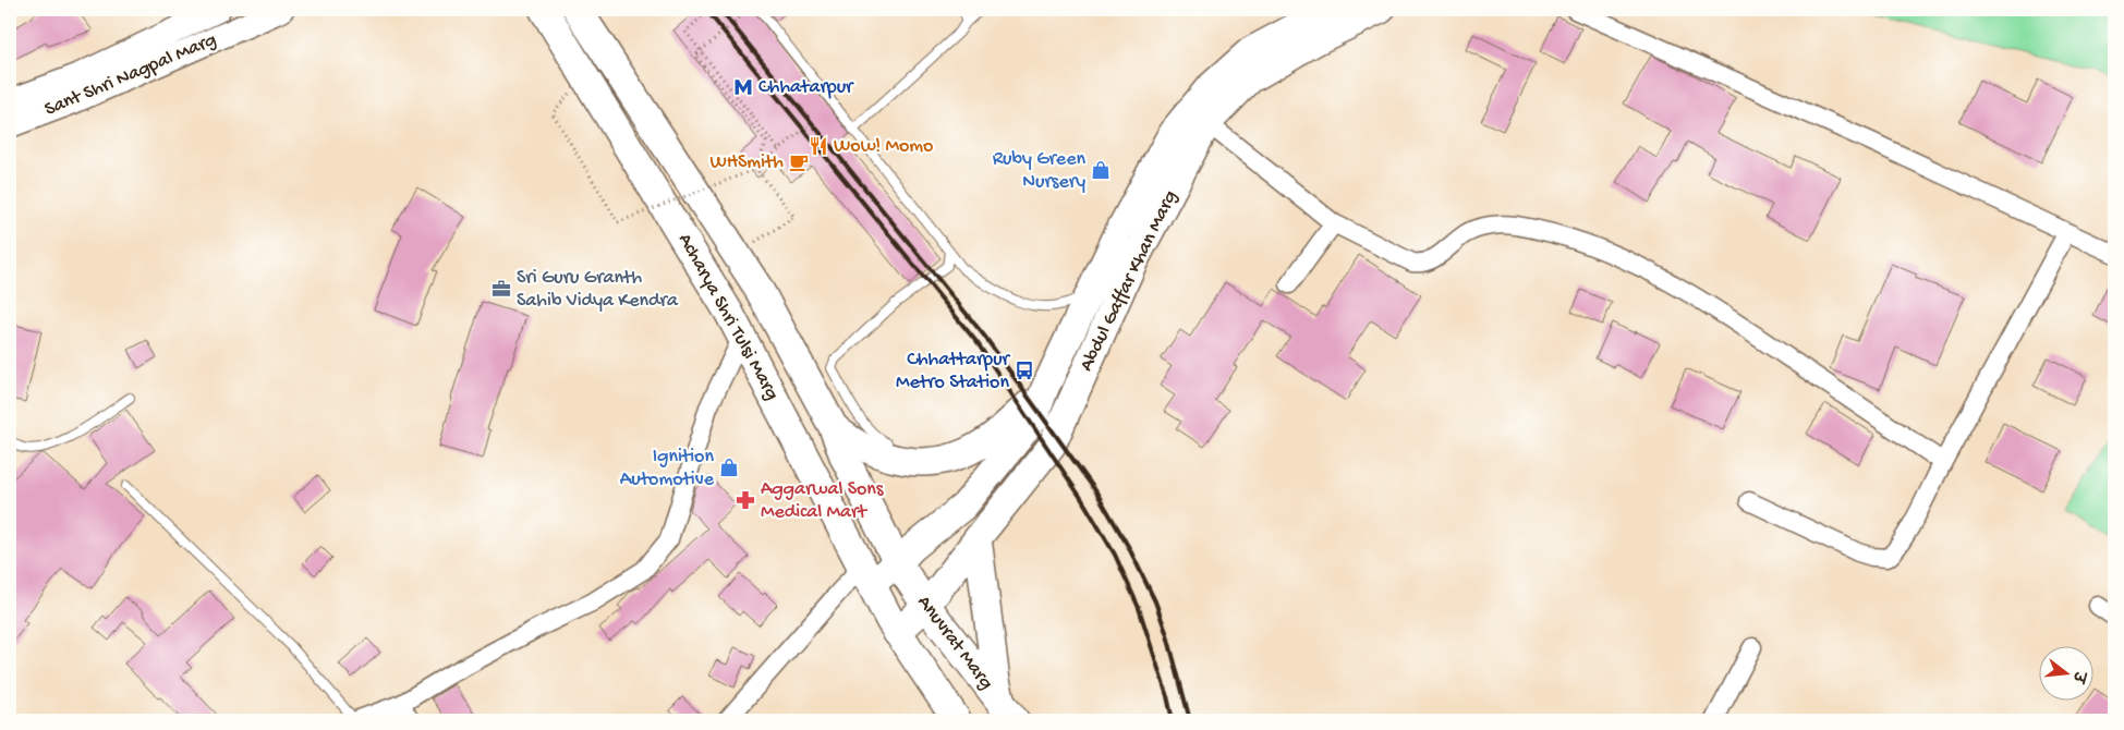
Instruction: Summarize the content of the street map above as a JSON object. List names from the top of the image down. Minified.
{"streets":{"highway":["Acharya Shri Tulsi Marg","Anuvrat Marg"],"main road":["Sant Shri Nagpal Marg","Abdul Gaffar Khan Marg"]},"crossings":[["Abdul Gaffar Khan Marg","Acharya Shri Tulsi Marg"],["Abdul Gaffar Khan Marg","Anuvrat Marg"],["Acharya Shri Tulsi Marg","Anuvrat Marg"]],"places":{"metro station":["Chhatarpur"],"restaurant":["Wow! Momo"],"cafe":["WHSmith"],"shop":["Ruby Green Nursery","Ignition Automotive"],"office":["Sri Guru Granth Sahib Vidya Kendra"],"bus stop":["Chhattarpur Metro Station"],"pharmacy":["Aggarwal Sons Medical Mart"]},"north":"right"}
